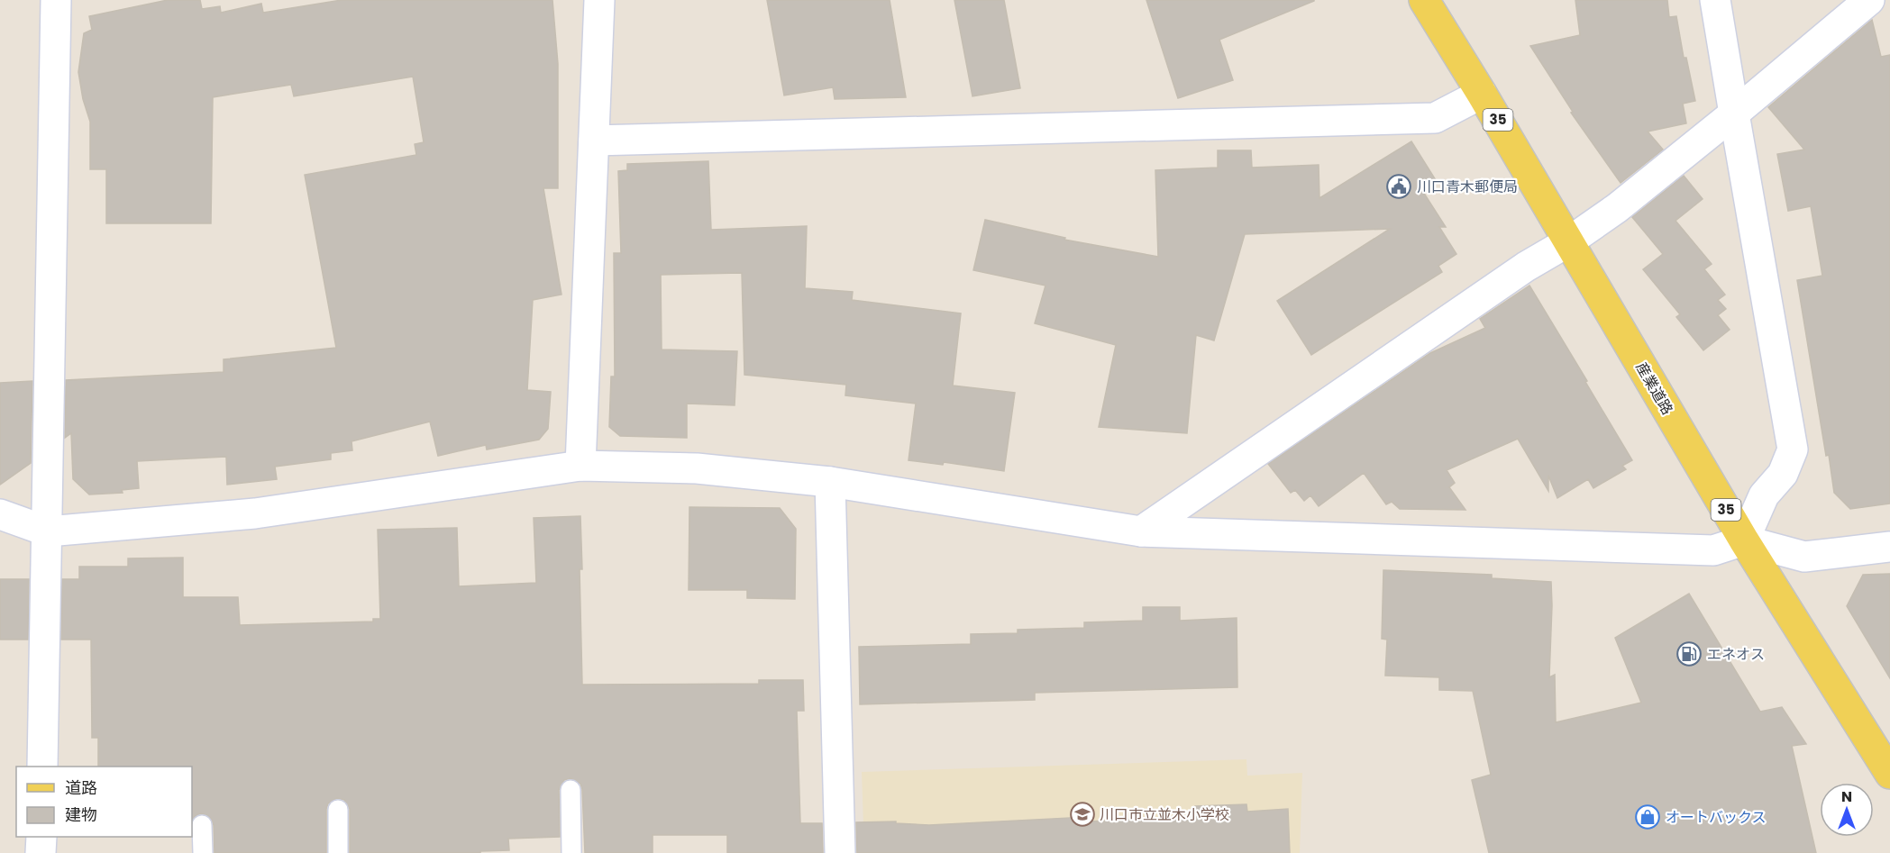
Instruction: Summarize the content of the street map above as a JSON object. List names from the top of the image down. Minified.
{"streets":{"main road":["35","産業道路"]},"places":{"public building":["川口青木郵便局"],"fuel station":["エネオス"],"school or university":["川口市立並木小学校"],"shop":["オートバックス"]},"legend":["道路","建物"],"north":"top"}
